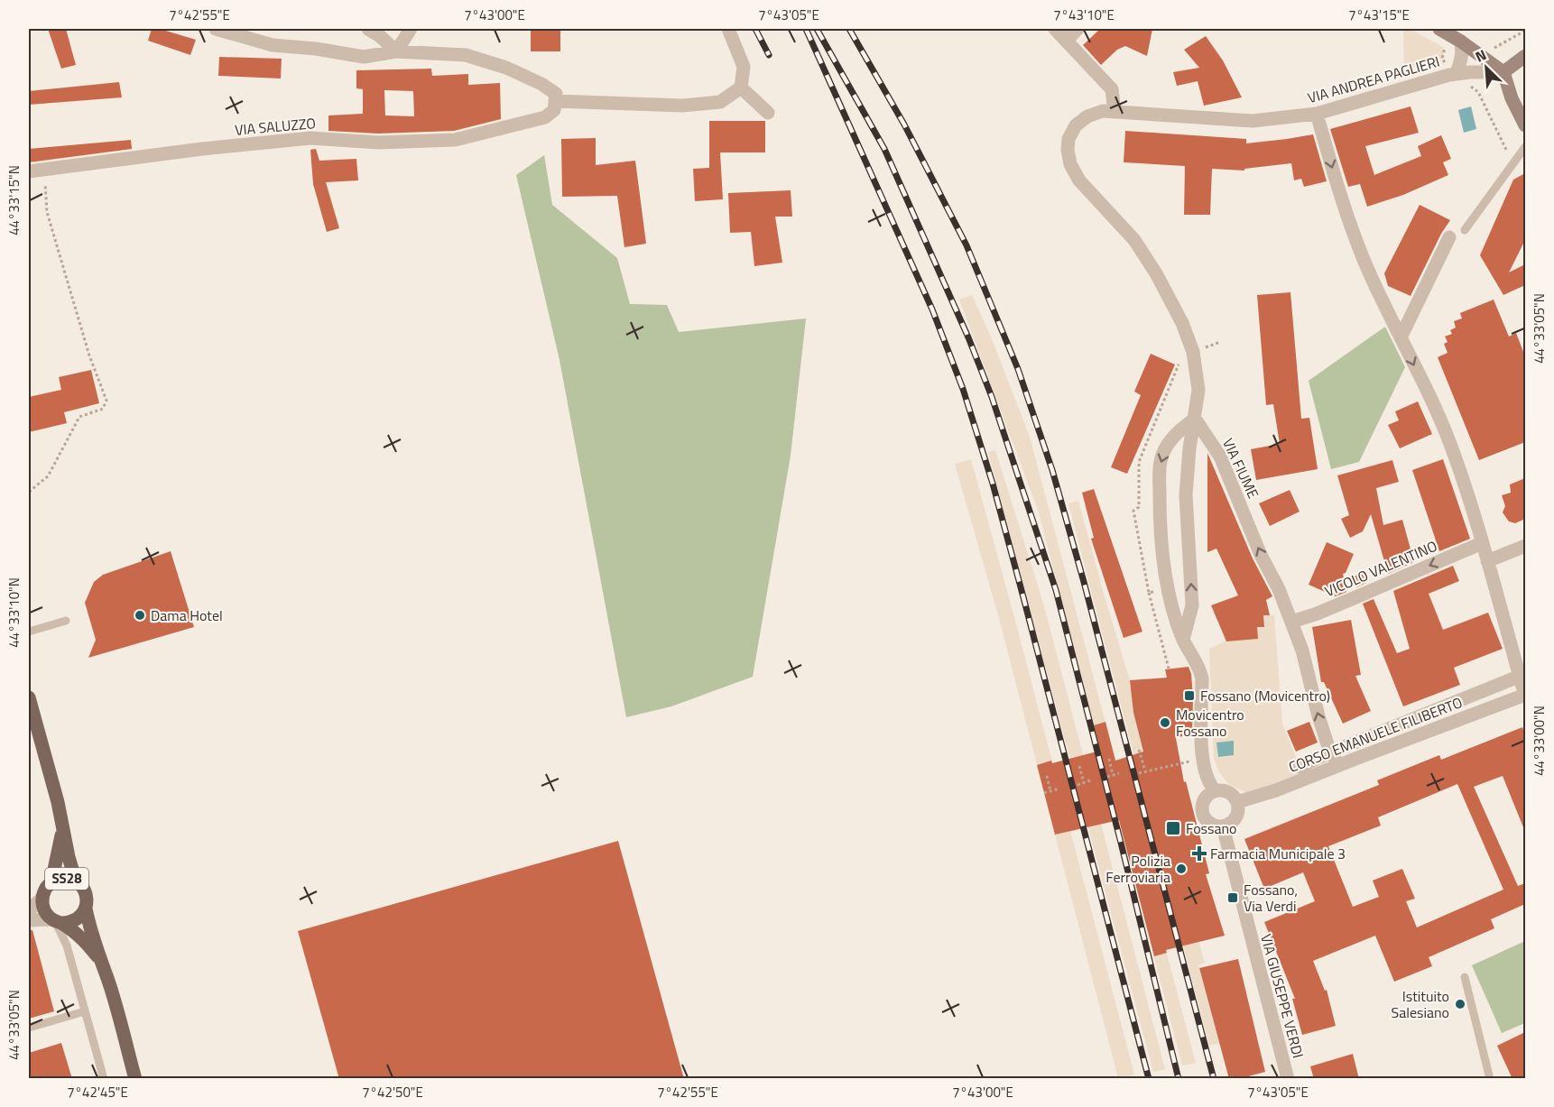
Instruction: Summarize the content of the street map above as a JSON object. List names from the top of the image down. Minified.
{"streets":{"main road":["SS28"],"street":["VIA ANDREA PAGLIERI","VIA SALUZZO","VIA FIUME","VICOLO VALENTINO","CORSO EMANUELE FILIBERTO","VIA GIUSEPPE VERDI"]},"crossings":[["VIA FIUME","VICOLO VALENTINO"],["VIA FIUME","CORSO EMANUELE FILIBERTO"],["CORSO EMANUELE FILIBERTO","VIA GIUSEPPE VERDI"]],"one_way":["VICOLO VALENTINO"],"places":{"other":["Dama Hotel","Movicentro Fossano","Polizia Ferroviaria","Istituito Salesiano"],"transit":["Fossano (Movicentro)","Fossano","Fossano, Via Verdi"],"health":["Farmacia Municipale 3"]},"north":"top left","coordinates":["7°42'55\"E","7°43'00\"E","7°43'05\"E","7°43'10\"E","7°43'15\"E","44°33'15\"N","44°33'05\"N","44°33'10\"N","44°33'00\"N","7°42'45\"E","7°42'50\"E"]}
